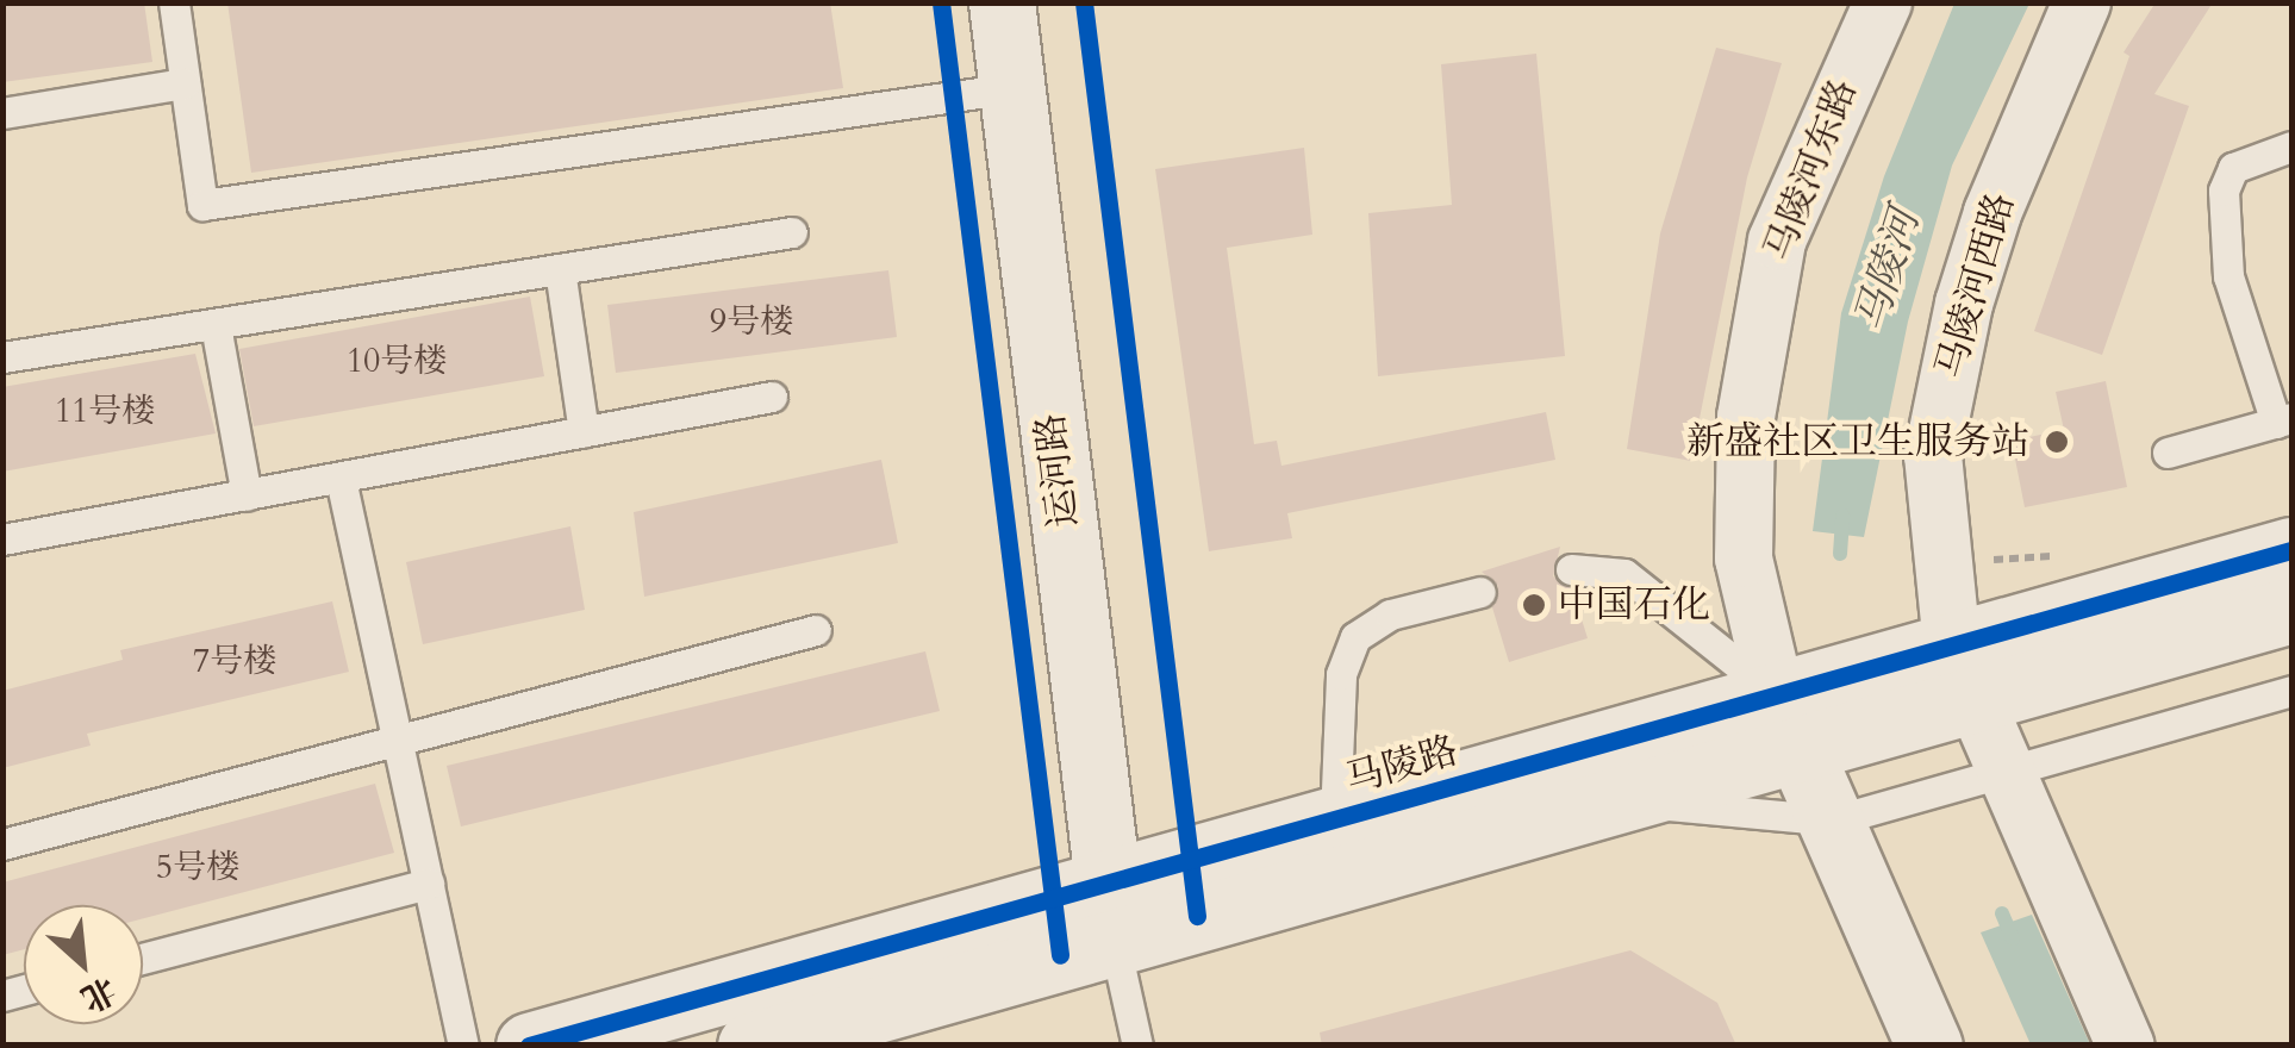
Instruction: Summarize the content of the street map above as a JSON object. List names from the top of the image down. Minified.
{"streets":{"street":["马陵河东路","马陵河西路","运河路","马陵路"]},"crossings":[["马陵河东路","马陵路"],["马陵河西路","马陵路"],["运河路","马陵路"]],"water":["马陵河"],"places":["新盛社区卫生服务站","中国石化"],"house_numbers":["9号楼","10号楼","11号楼","7号楼","5号楼"],"north":"bottom right"}
